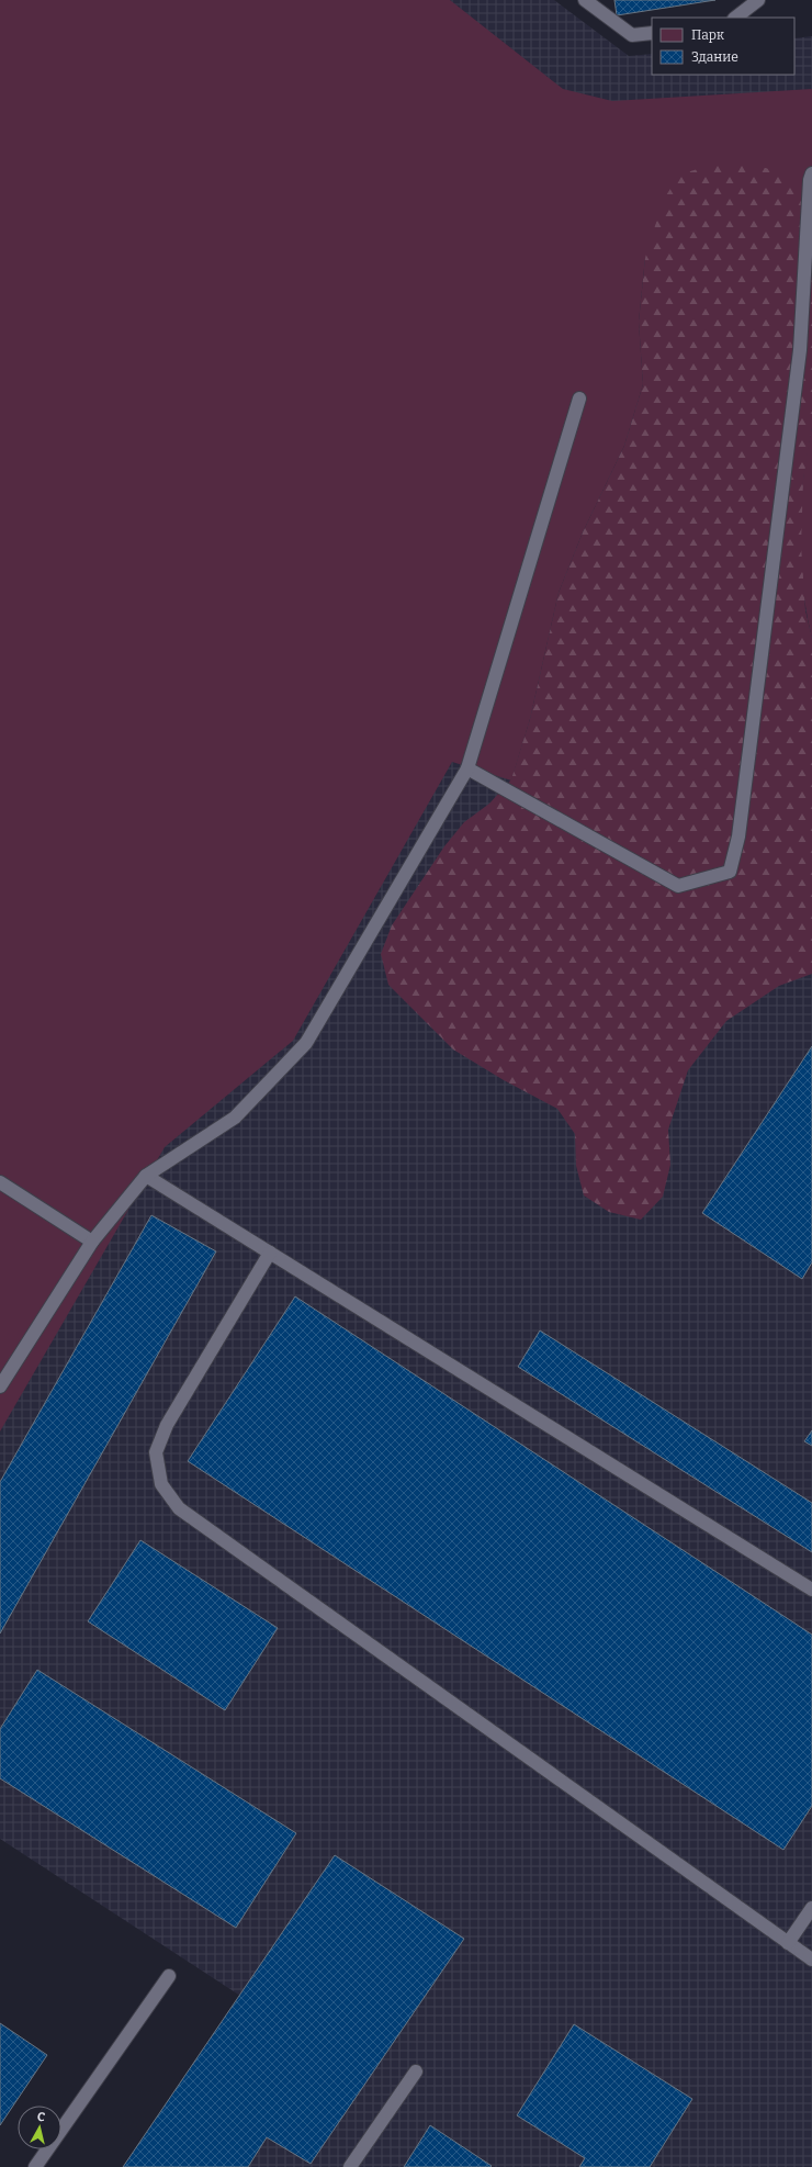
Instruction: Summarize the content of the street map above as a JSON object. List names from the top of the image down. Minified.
{"legend":["Парк","Здание"],"north":"top"}
